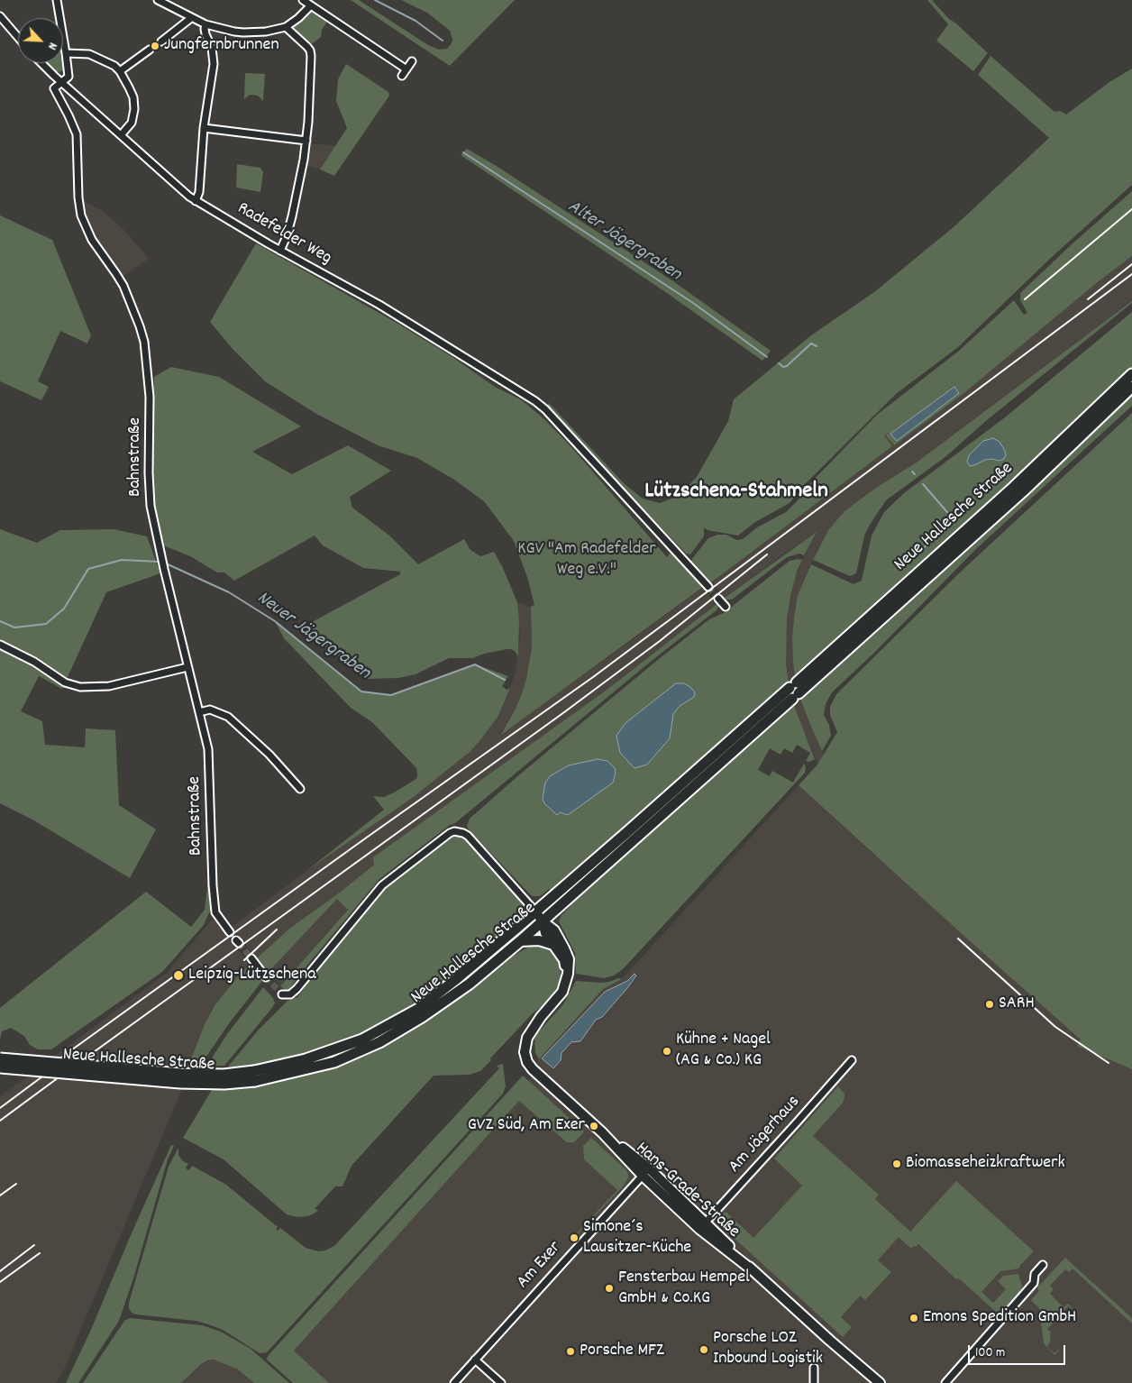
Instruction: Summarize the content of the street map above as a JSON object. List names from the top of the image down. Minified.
{"streets":{"main road":["Neue Hallesche Straße"],"street":["Radefelder Weg","Bahnstraße","Am Jägerhaus","Hans-Grade-Straße","Am Exer"]},"crossings":[["Radefelder Weg","Bahnstraße"],["Neue Hallesche Straße","Hans-Grade-Straße"],["Am Jägerhaus","Hans-Grade-Straße"],["Hans-Grade-Straße","Am Exer"]],"districts":["Lützschena-Stahmeln"],"water":["Alter Jägergraben","Neuer Jägergraben"],"parks":["KGV \"Am Radefelder Weg e.V.\""],"places":["Jungfernbrunnen","Leipzig-Lützschena","SARH","Kühne + Nagel (AG & Co.) KG","GVZ Süd, Am Exer","Biomasseheizkraftwerk","Simone´s Lausitzer-Küche","Fensterbau Hempel GmbH & Co.KG","Emons Spedition GmbH","Porsche LOZ Inbound Logistik","Porsche MFZ"],"scale_bar":"100 m","north":"bottom right"}
